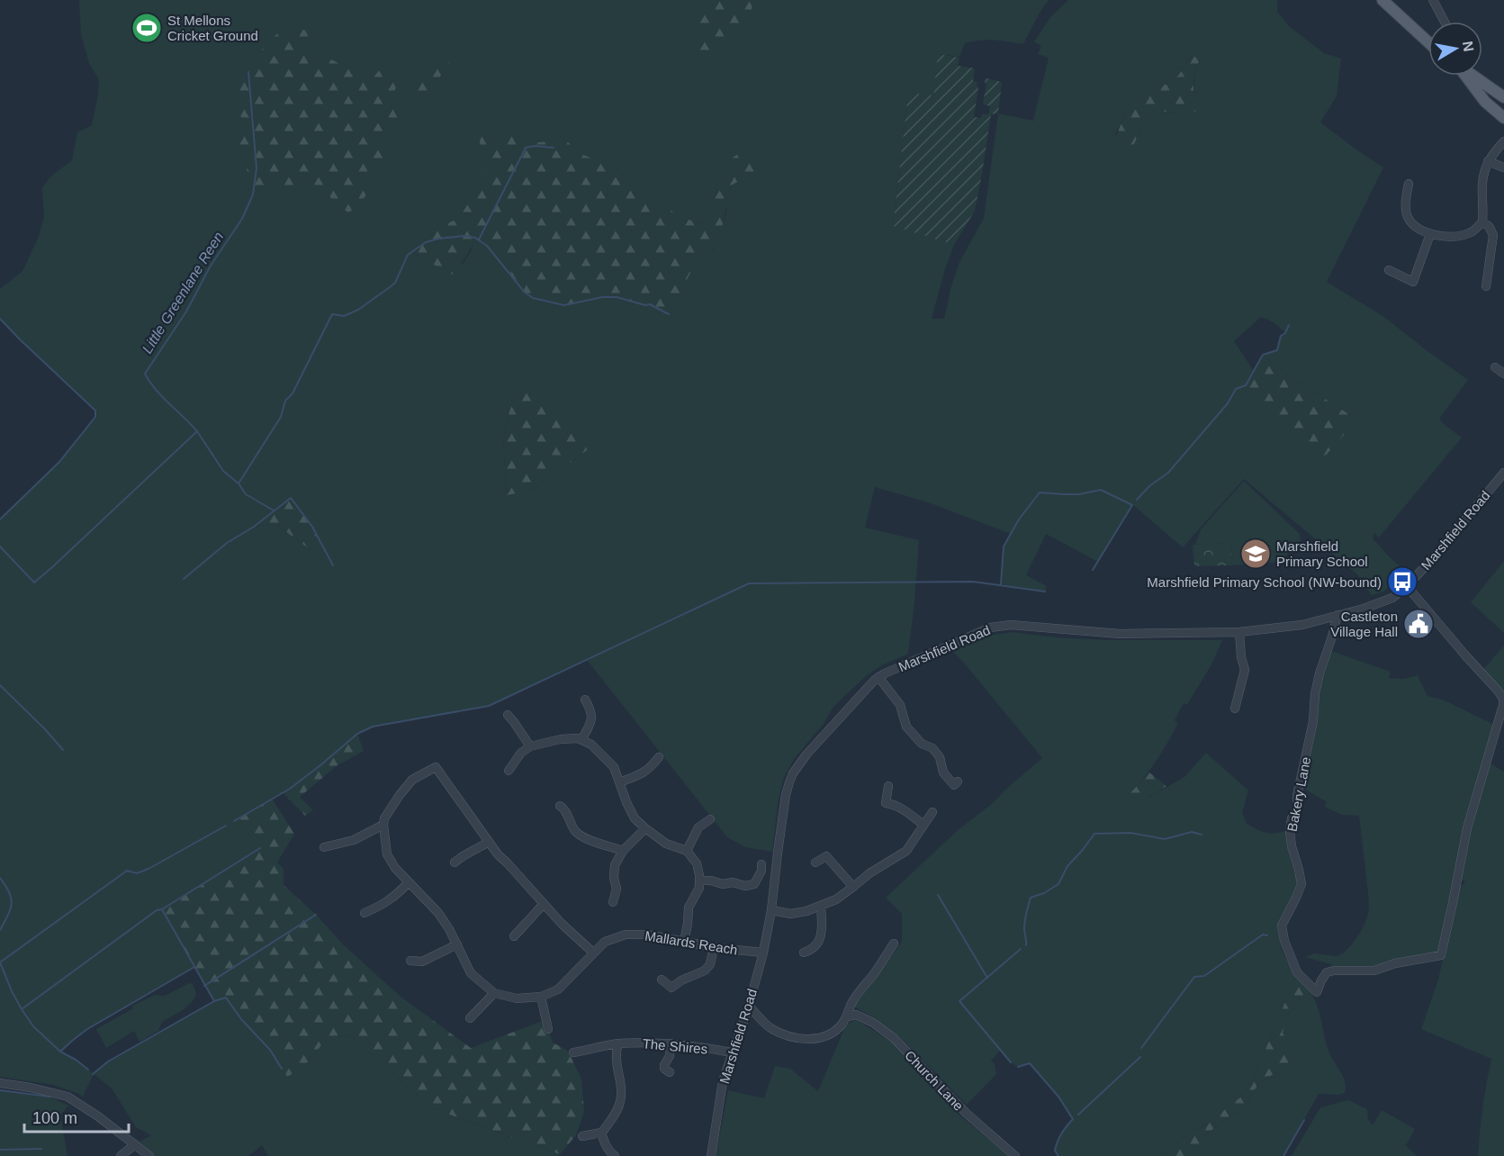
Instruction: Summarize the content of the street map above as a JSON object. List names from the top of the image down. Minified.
{"streets":{"street":["Marshfield Road","Bakery Lane","Mallards Reach","The Shires","Church Lane"]},"crossings":[["Marshfield Road","Bakery Lane"],["Marshfield Road","Mallards Reach"],["Marshfield Road","The Shires"]],"water":["Little Greenlane Reen"],"places":{"sports":["St Mellons Cricket Ground"],"school or university":["Marshfield Primary School"],"bus stop":["Marshfield Primary School (NW-bound)"],"public building":["Castleton Village Hall"]},"scale_bar":"100 m","north":"right"}
